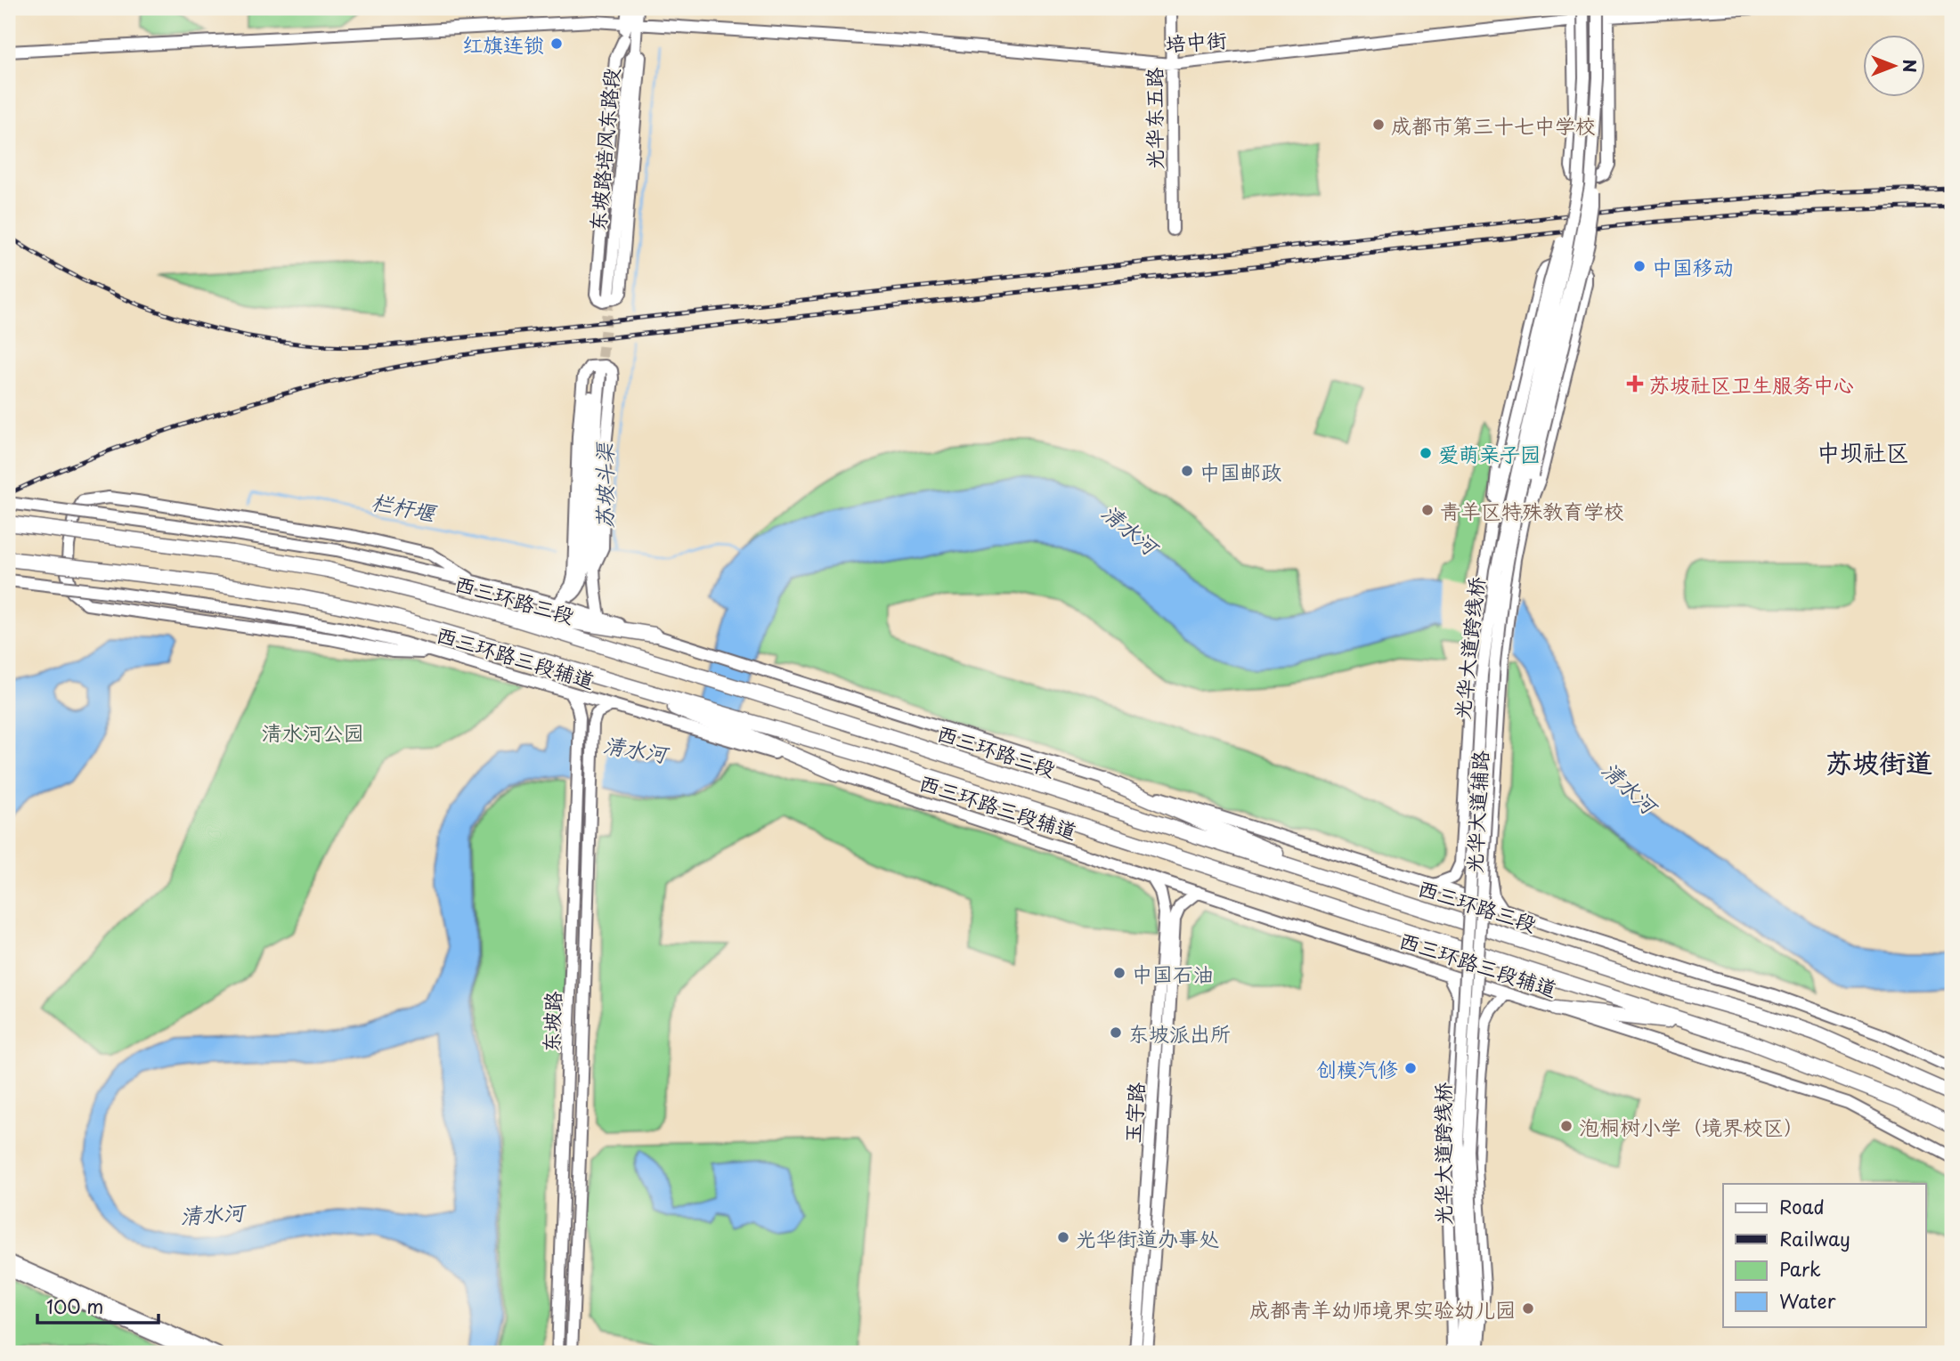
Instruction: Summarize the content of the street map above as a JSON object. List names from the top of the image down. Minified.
{"streets":{"highway":["西三环路三段"],"main road":["培中街","光华东五路","东坡路培风东路段","光华大道跨线桥","西三环路三段辅道","光华大道辅路","东坡路","玉宇路"]},"crossings":[["培中街","光华东五路"],["培中街","东坡路培风东路段"],["西三环路三段辅道","东坡路"],["西三环路三段辅道","玉宇路"]],"districts":["中坝社区","苏坡街道"],"water":["苏坡斗渠","栏杆堰","清水河"],"parks":["清水河公园"],"places":{"other":["红旗连锁","成都市第三十七中学校","中国移动","爱萌亲子园","中国邮政","青羊区特殊教育学校","中国石油","东坡派出所","创模汽修","泡桐树小学（境界校区）","光华街道办事处","成都青羊幼师境界实验幼儿园"],"health":["苏坡社区卫生服务中心"]},"legend":["Road","Railway","Park","Water"],"scale_bar":"100 m","north":"right"}
